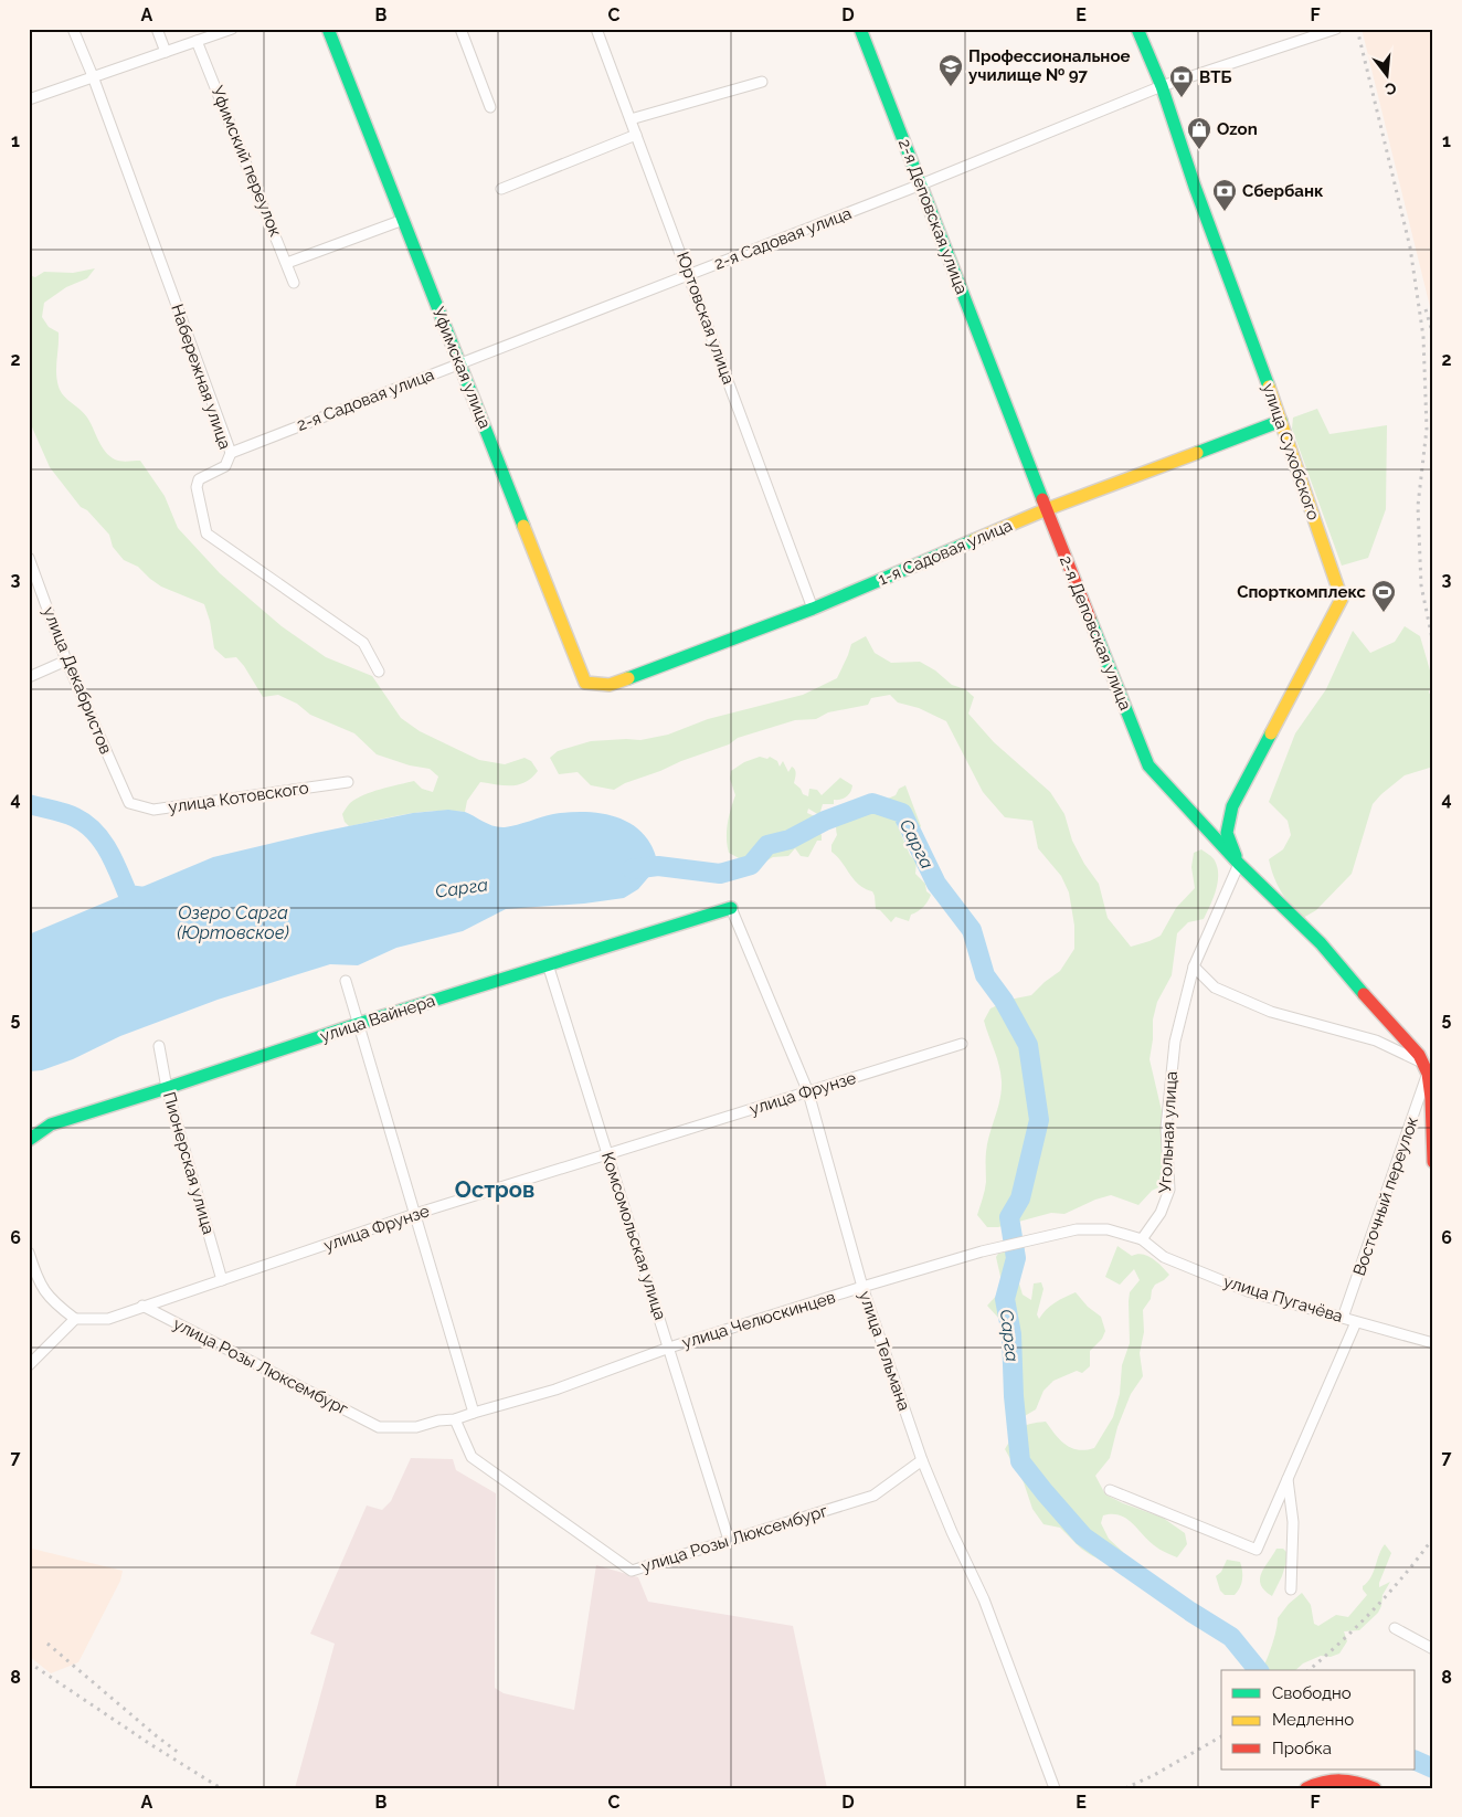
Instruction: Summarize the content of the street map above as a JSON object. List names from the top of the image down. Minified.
{"streets":{"street":["Уфимский переулок","2-я Деповская улица","2-я Садовая улица","Юртовская улица","Уфимская улица","Набережная улица","улица Сухобского","1-я Садовая улица","улица Декабристов","улица Котовского","улица Вайнера","улица Фрунзе","Угольная улица","Пионерская улица","Восточный переулок","Комсомольская улица","улица Пугачёва","улица Челюскинцев","улица Тельмана","улица Розы Люксембург"]},"crossings":[["2-я Деповская улица","2-я Садовая улица"],["2-я Деповская улица","улица Сухобского"],["2-я Деповская улица","1-я Садовая улица"],["2-я Деповская улица","Угольная улица"],["2-я Деповская улица","Восточный переулок"],["2-я Садовая улица","Юртовская улица"],["2-я Садовая улица","Уфимская улица"],["2-я Садовая улица","Набережная улица"],["2-я Садовая улица","улица Сухобского"],["Юртовская улица","1-я Садовая улица"],["Уфимская улица","1-я Садовая улица"],["улица Сухобского","1-я Садовая улица"],["улица Сухобского","Угольная улица"],["улица Декабристов","улица Котовского"],["улица Вайнера","Пионерская улица"],["улица Вайнера","Комсомольская улица"],["улица Вайнера","улица Тельмана"],["улица Фрунзе","Пионерская улица"],["улица Фрунзе","Комсомольская улица"],["улица Фрунзе","улица Тельмана"],["улица Фрунзе","улица Розы Люксембург"],["Угольная улица","улица Пугачёва"],["Угольная улица","улица Челюскинцев"],["Восточный переулок","улица Пугачёва"],["Комсомольская улица","улица Челюскинцев"],["Комсомольская улица","улица Розы Люксембург"],["улица Пугачёва","улица Челюскинцев"],["улица Челюскинцев","улица Тельмана"],["улица Челюскинцев","улица Розы Люксембург"],["улица Тельмана","улица Розы Люксембург"]],"districts":["Остров"],"water":["Сарга","Озеро Сарга (Юртовское)"],"places":{"school or university":["Профессиональное училище № 97"],"bank":["ВТБ","Сбербанк"],"shop":["Ozon"],"sports":["Спорткомплекс"]},"legend":["Свободно","Медленно","Пробка"],"north":"bottom","grid":{"columns":["A","B","C","D","E","F"],"rows":["1","2","3","4","5","6","7","8"]}}
